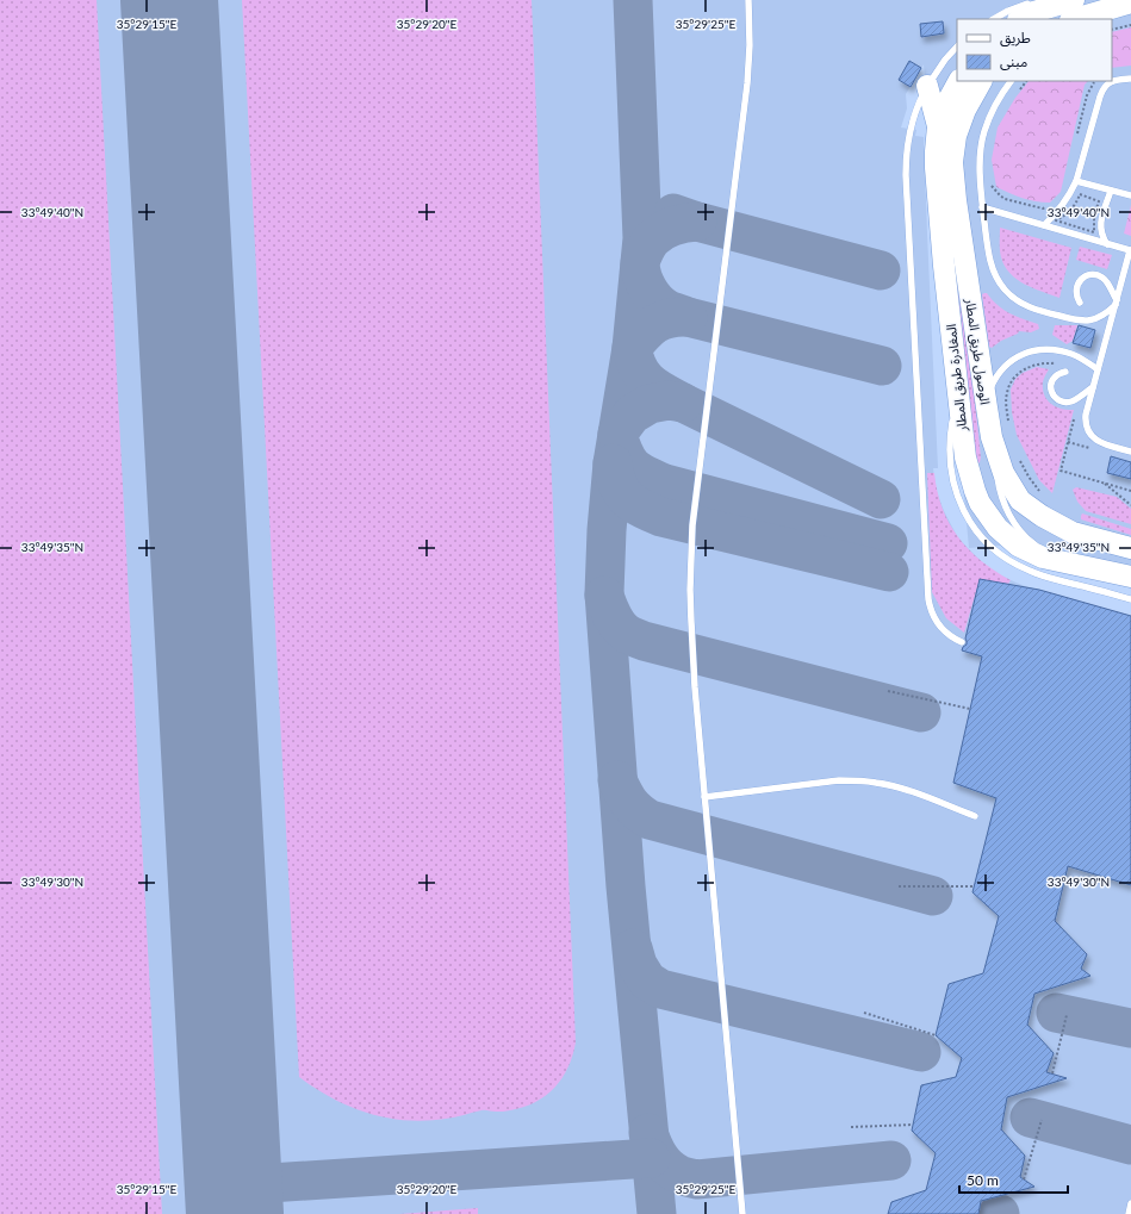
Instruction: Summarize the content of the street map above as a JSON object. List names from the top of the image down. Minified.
{"streets":{"main road":["الوصول طريق المطار","المغادرة طريق المطار"]},"legend":["طريق","مبنى"],"scale_bar":"50 m","coordinates":["35°29'15\"E","35°29'20\"E","35°29'25\"E","33°49'40\"N","33°49'35\"N","33°49'30\"N"]}
